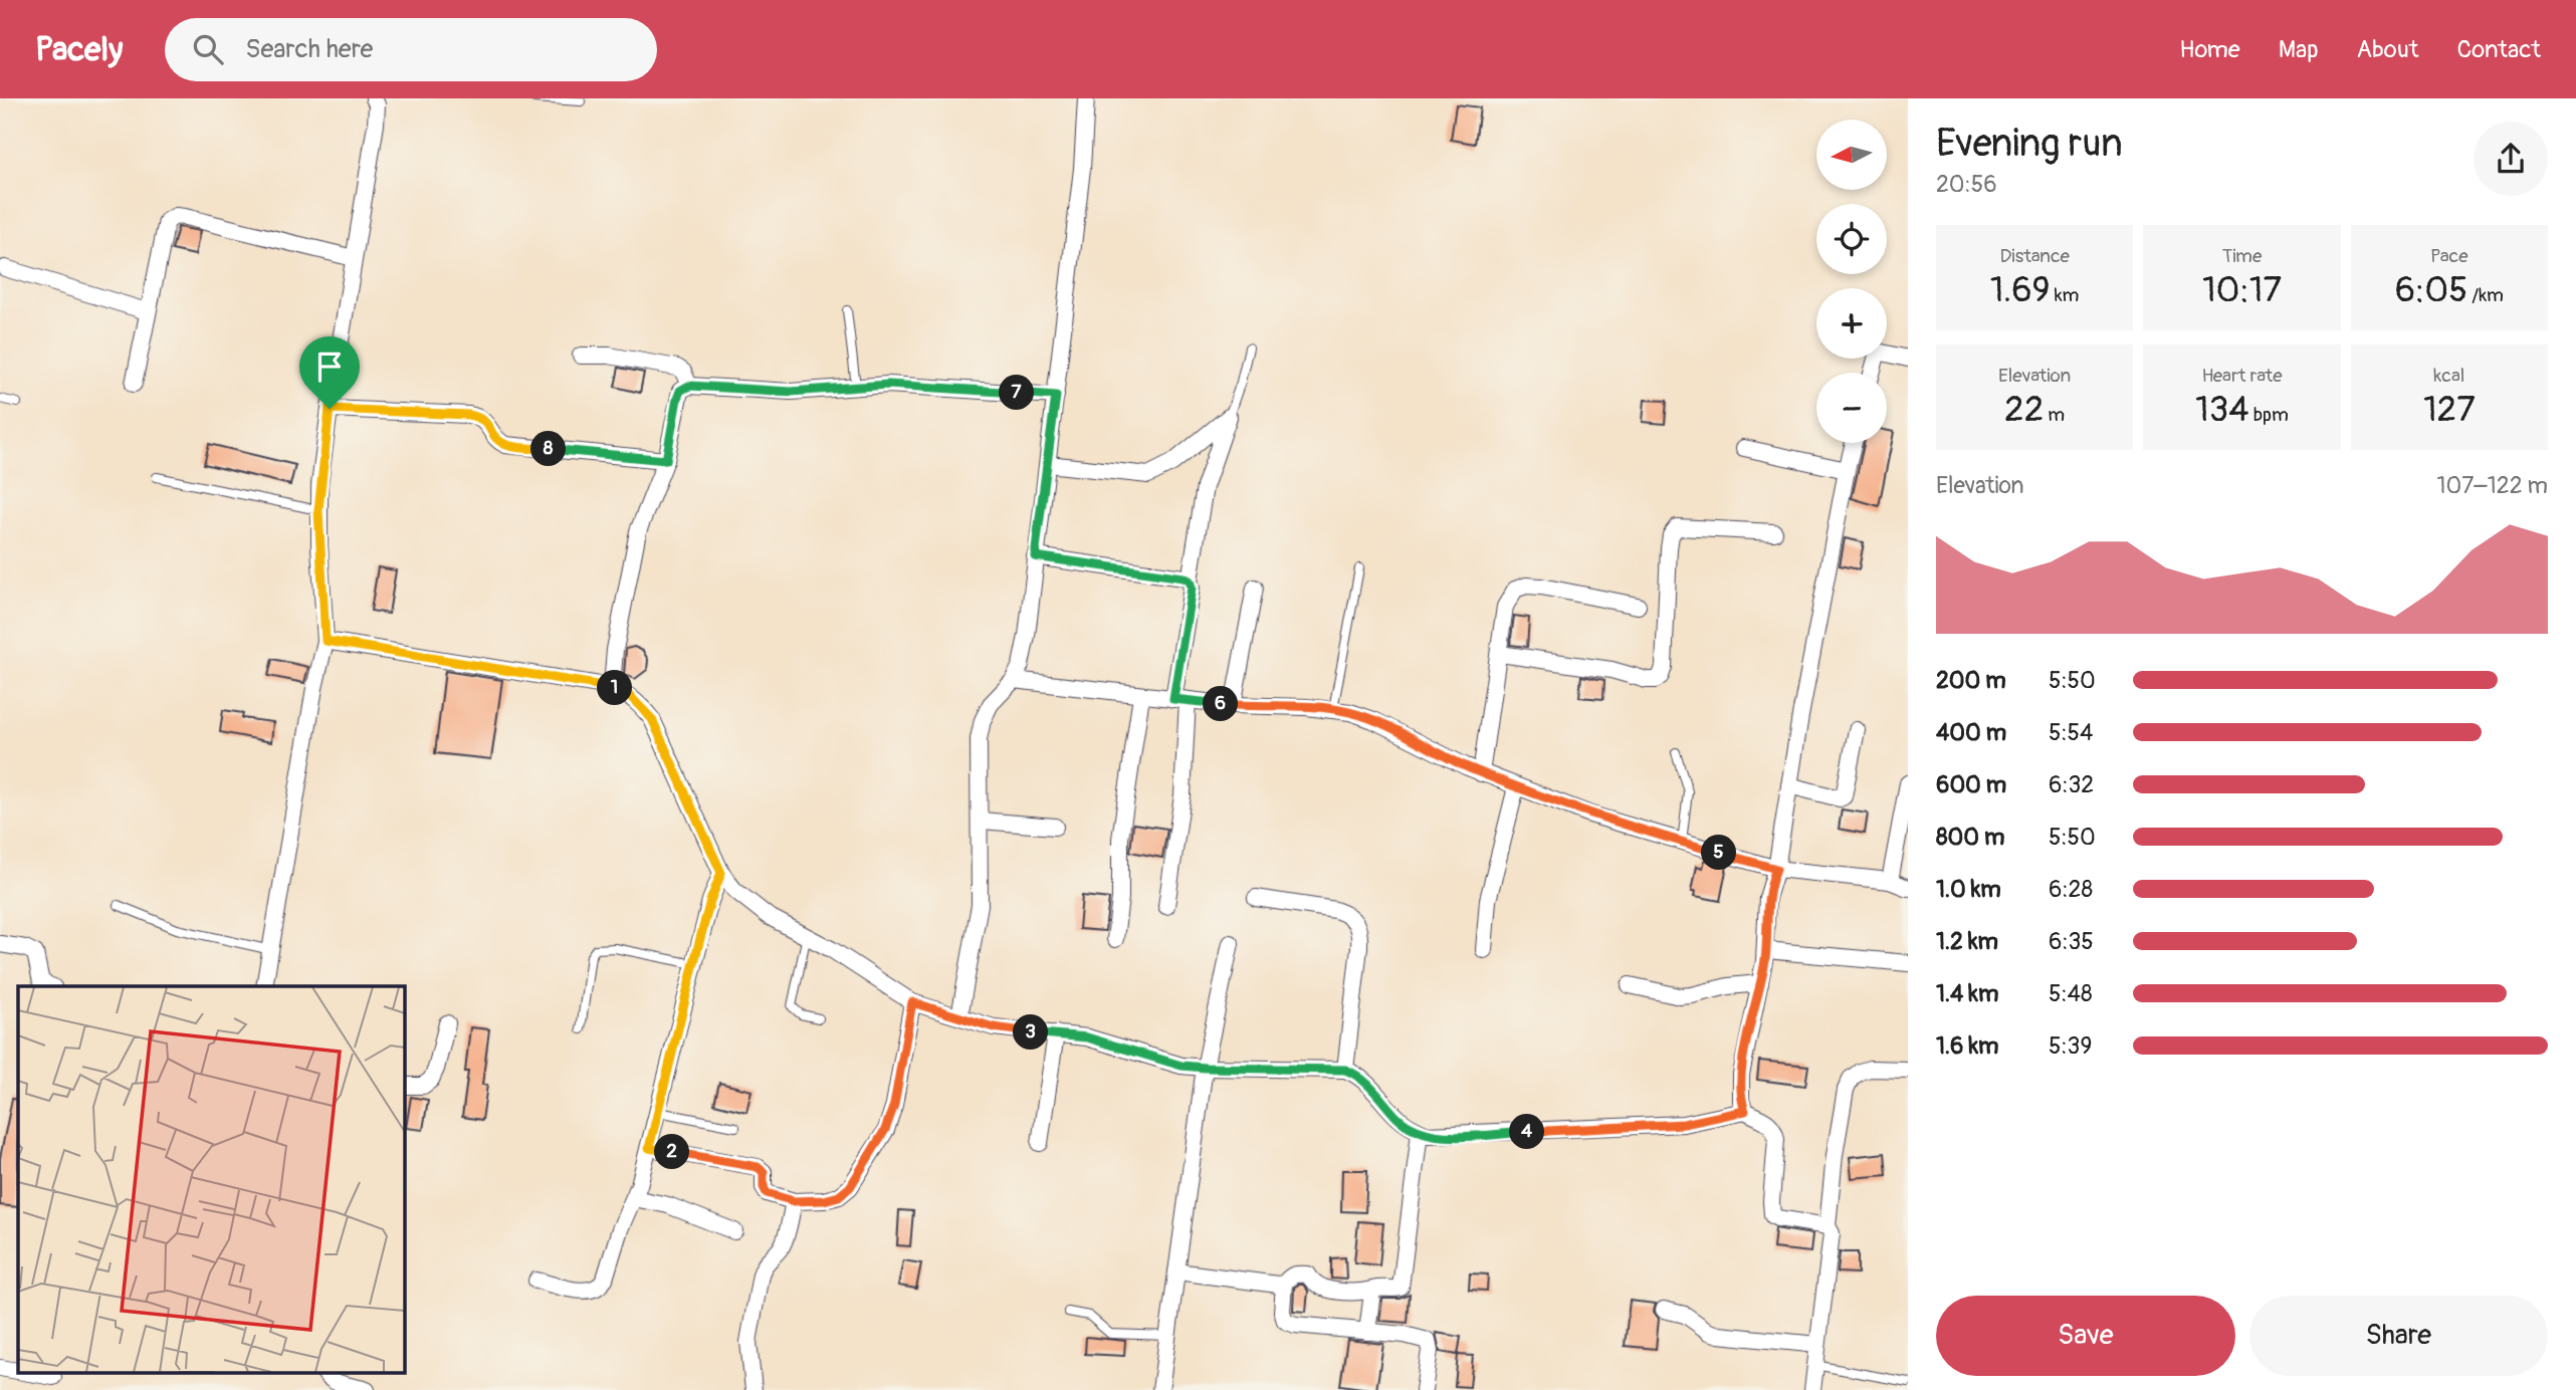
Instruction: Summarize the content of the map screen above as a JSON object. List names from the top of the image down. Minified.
{"north":"left","page":{"header":"Pacely","search":"Search here","nav":["Home","Map","About","Contact"],"heading":["Evening run","20:56"],"map_buttons":["+","−"],"stats":[["Distance","1.69 km"],["Time","10:17"],["Pace","6:05 /km"],["Elevation","22 m"],["Heart rate","134 bpm"],["kcal","127"]],"pins":["7","8","1","6","5","3","4","2"],"chart":["Elevation","107–122 m"],"list":[{"name":"200 m","note":"5:50"},{"name":"400 m","note":"5:54"},{"name":"600 m","note":"6:32"},{"name":"800 m","note":"5:50"},{"name":"1.0 km","note":"6:28"},{"name":"1.2 km","note":"6:35"},{"name":"1.4 km","note":"5:48"},{"name":"1.6 km","note":"5:39"}],"buttons":["Save","Share"]}}
